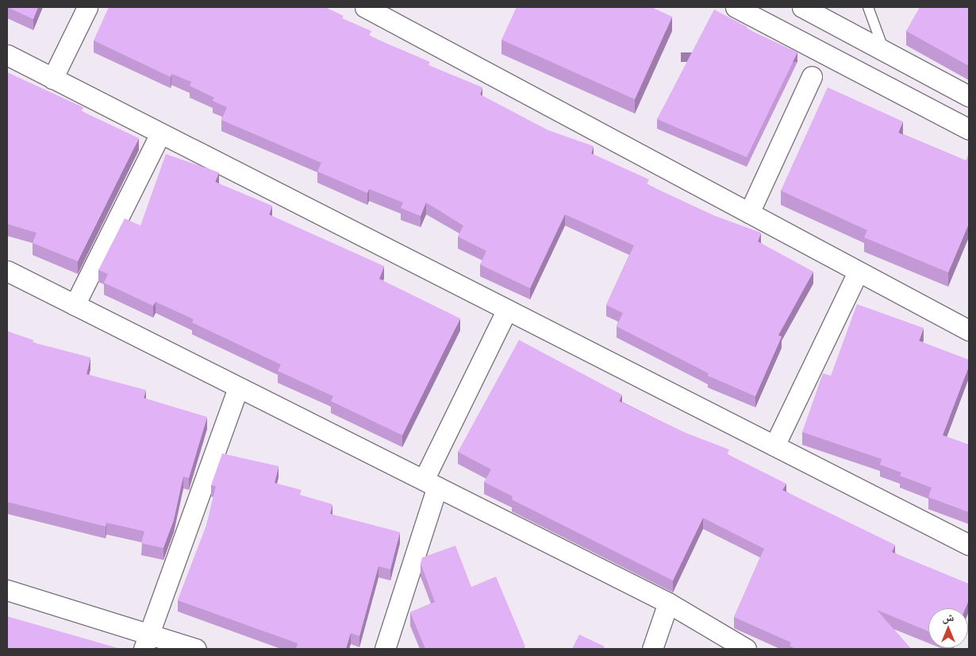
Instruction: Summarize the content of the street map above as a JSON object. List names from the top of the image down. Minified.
{"north":"top"}
